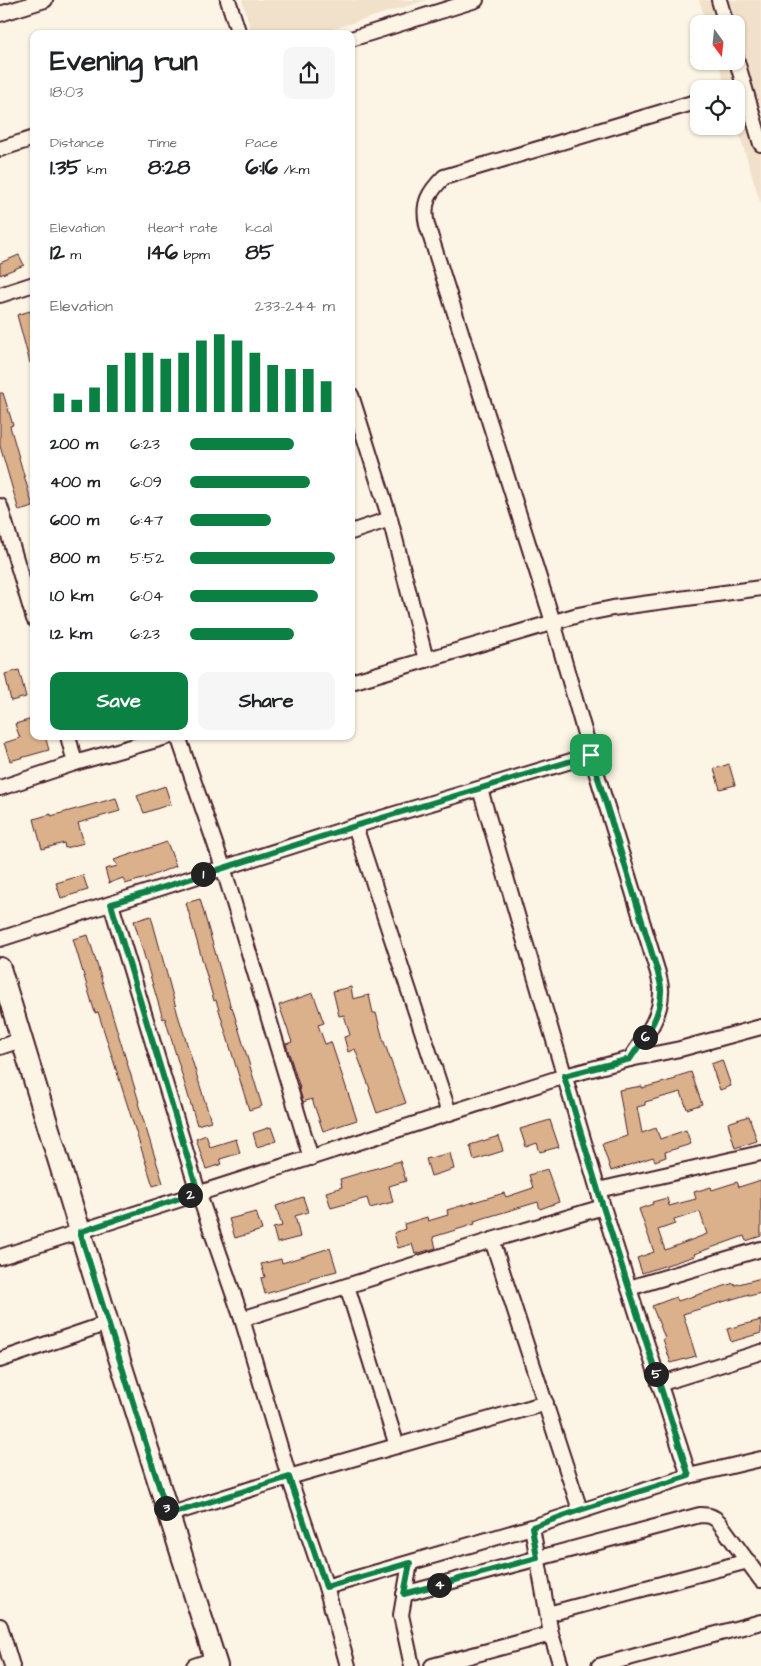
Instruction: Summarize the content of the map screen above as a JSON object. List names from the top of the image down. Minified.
{"north":"bottom","page":{"heading":["Evening run","18:03"],"stats":[["Distance","1.35 km"],["Time","8:28"],["Pace","6:16 /km"],["Elevation","12 m"],["Heart rate","146 bpm"],["kcal","85"]],"chart":["Elevation","233–244 m"],"list":[{"name":"200 m","note":"6:23"},{"name":"400 m","note":"6:09"},{"name":"600 m","note":"6:47"},{"name":"800 m","note":"5:52"},{"name":"1.0 km","note":"6:04"},{"name":"1.2 km","note":"6:23"}],"buttons":["Save","Share"],"pins":["1","6","2","5","3","4"]}}
